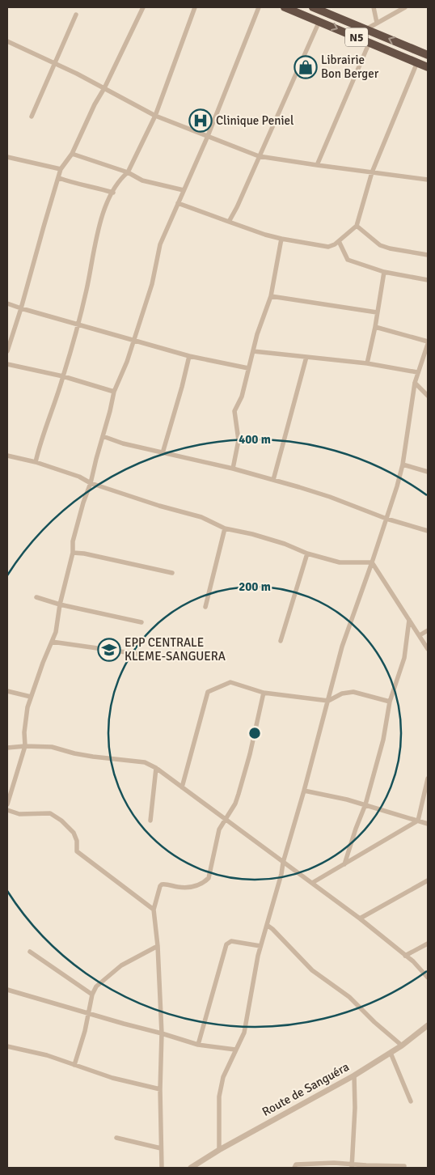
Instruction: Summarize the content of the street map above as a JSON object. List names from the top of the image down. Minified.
{"streets":{"highway":["N5"],"street":["Route de Sanguéra"]},"places":{"shop":["Librairie Bon Berger"],"hospital":["Clinique Peniel"],"school or university":["EPP CENTRALE KLEME-SANGUERA"]},"rings":["400 m","200 m"]}
